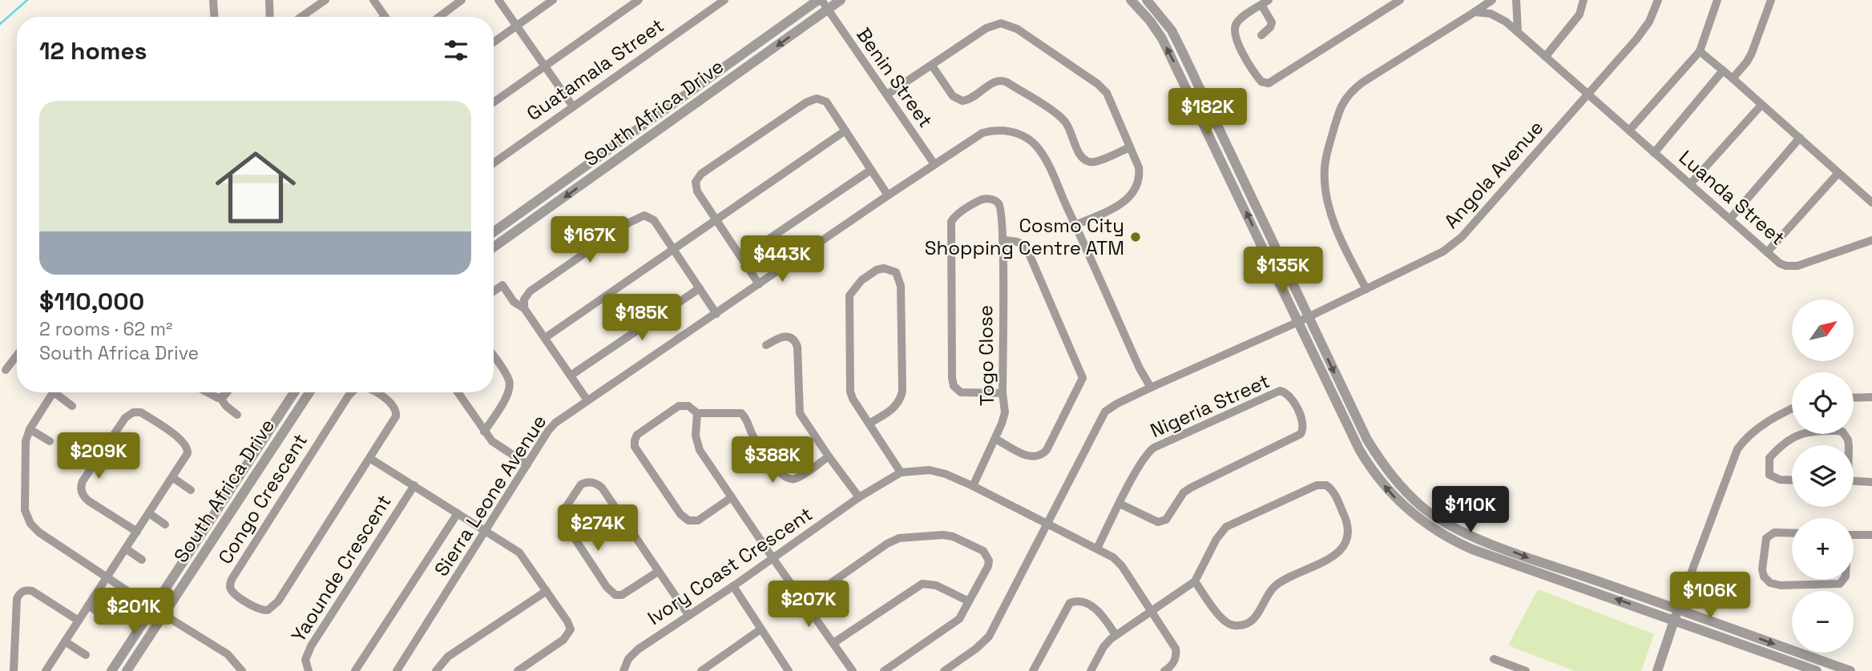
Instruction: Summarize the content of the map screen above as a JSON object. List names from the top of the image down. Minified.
{"streets":{"street":["Guatamala Street","Benin Street","South Africa Drive","Angola Avenue","Luanda Street","Togo Close","Nigeria Street","Sierra Leone Avenue","Congo Crescent","Ivory Coast Crescent","Yaounde Crescent"]},"crossings":[["Benin Street","South Africa Drive"],["Benin Street","Sierra Leone Avenue"],["Angola Avenue","Luanda Street"],["Angola Avenue","Sierra Leone Avenue"],["Angola Avenue","Ivory Coast Crescent"],["Togo Close","Ivory Coast Crescent"],["Nigeria Street","Ivory Coast Crescent"]],"places":["Cosmo City Shopping Centre ATM"],"north":"top right","page":{"heading":"12 homes","list":[{"name":"$110,000","note":"2 rooms · 62 m² · South Africa Drive"}],"price":["$182K","$167K","$443K","$135K","$185K","$209K","$388K","$110K","$274K","$106K","$207K","$201K"],"map_buttons":["+","−"]}}
